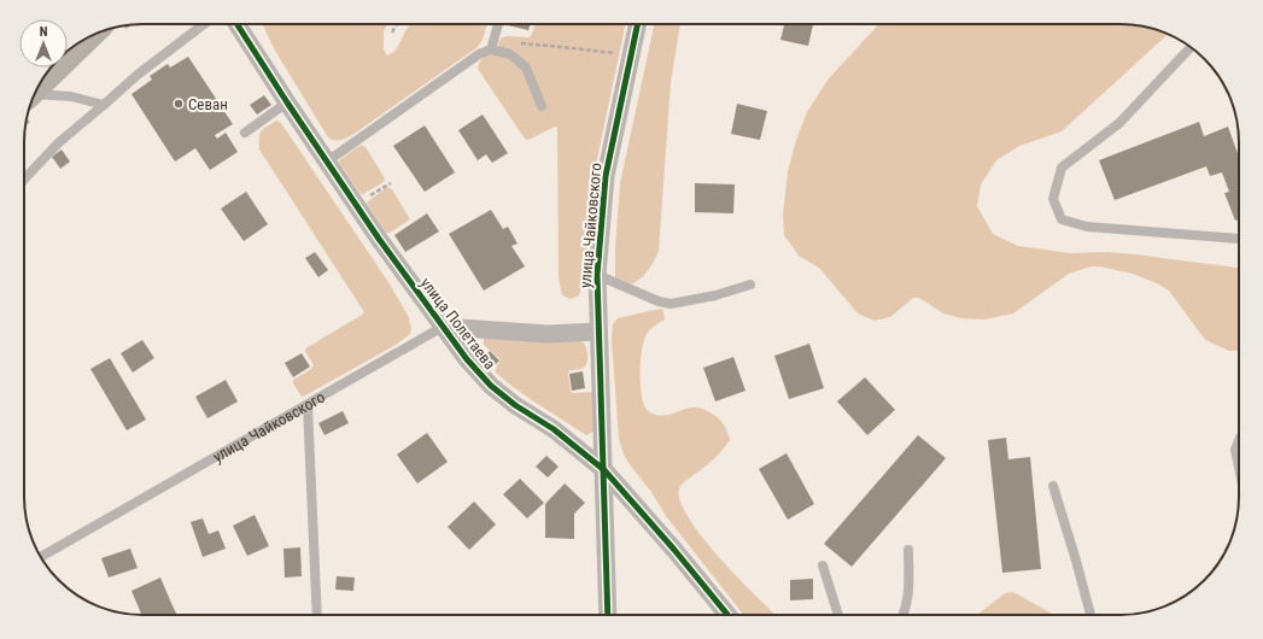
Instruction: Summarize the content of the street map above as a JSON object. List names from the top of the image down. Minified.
{"streets":{"street":["улица Чайковского","улица Полетаева"]},"crossings":[["улица Чайковского","улица Полетаева"]],"places":["Севан"],"north":"top"}
